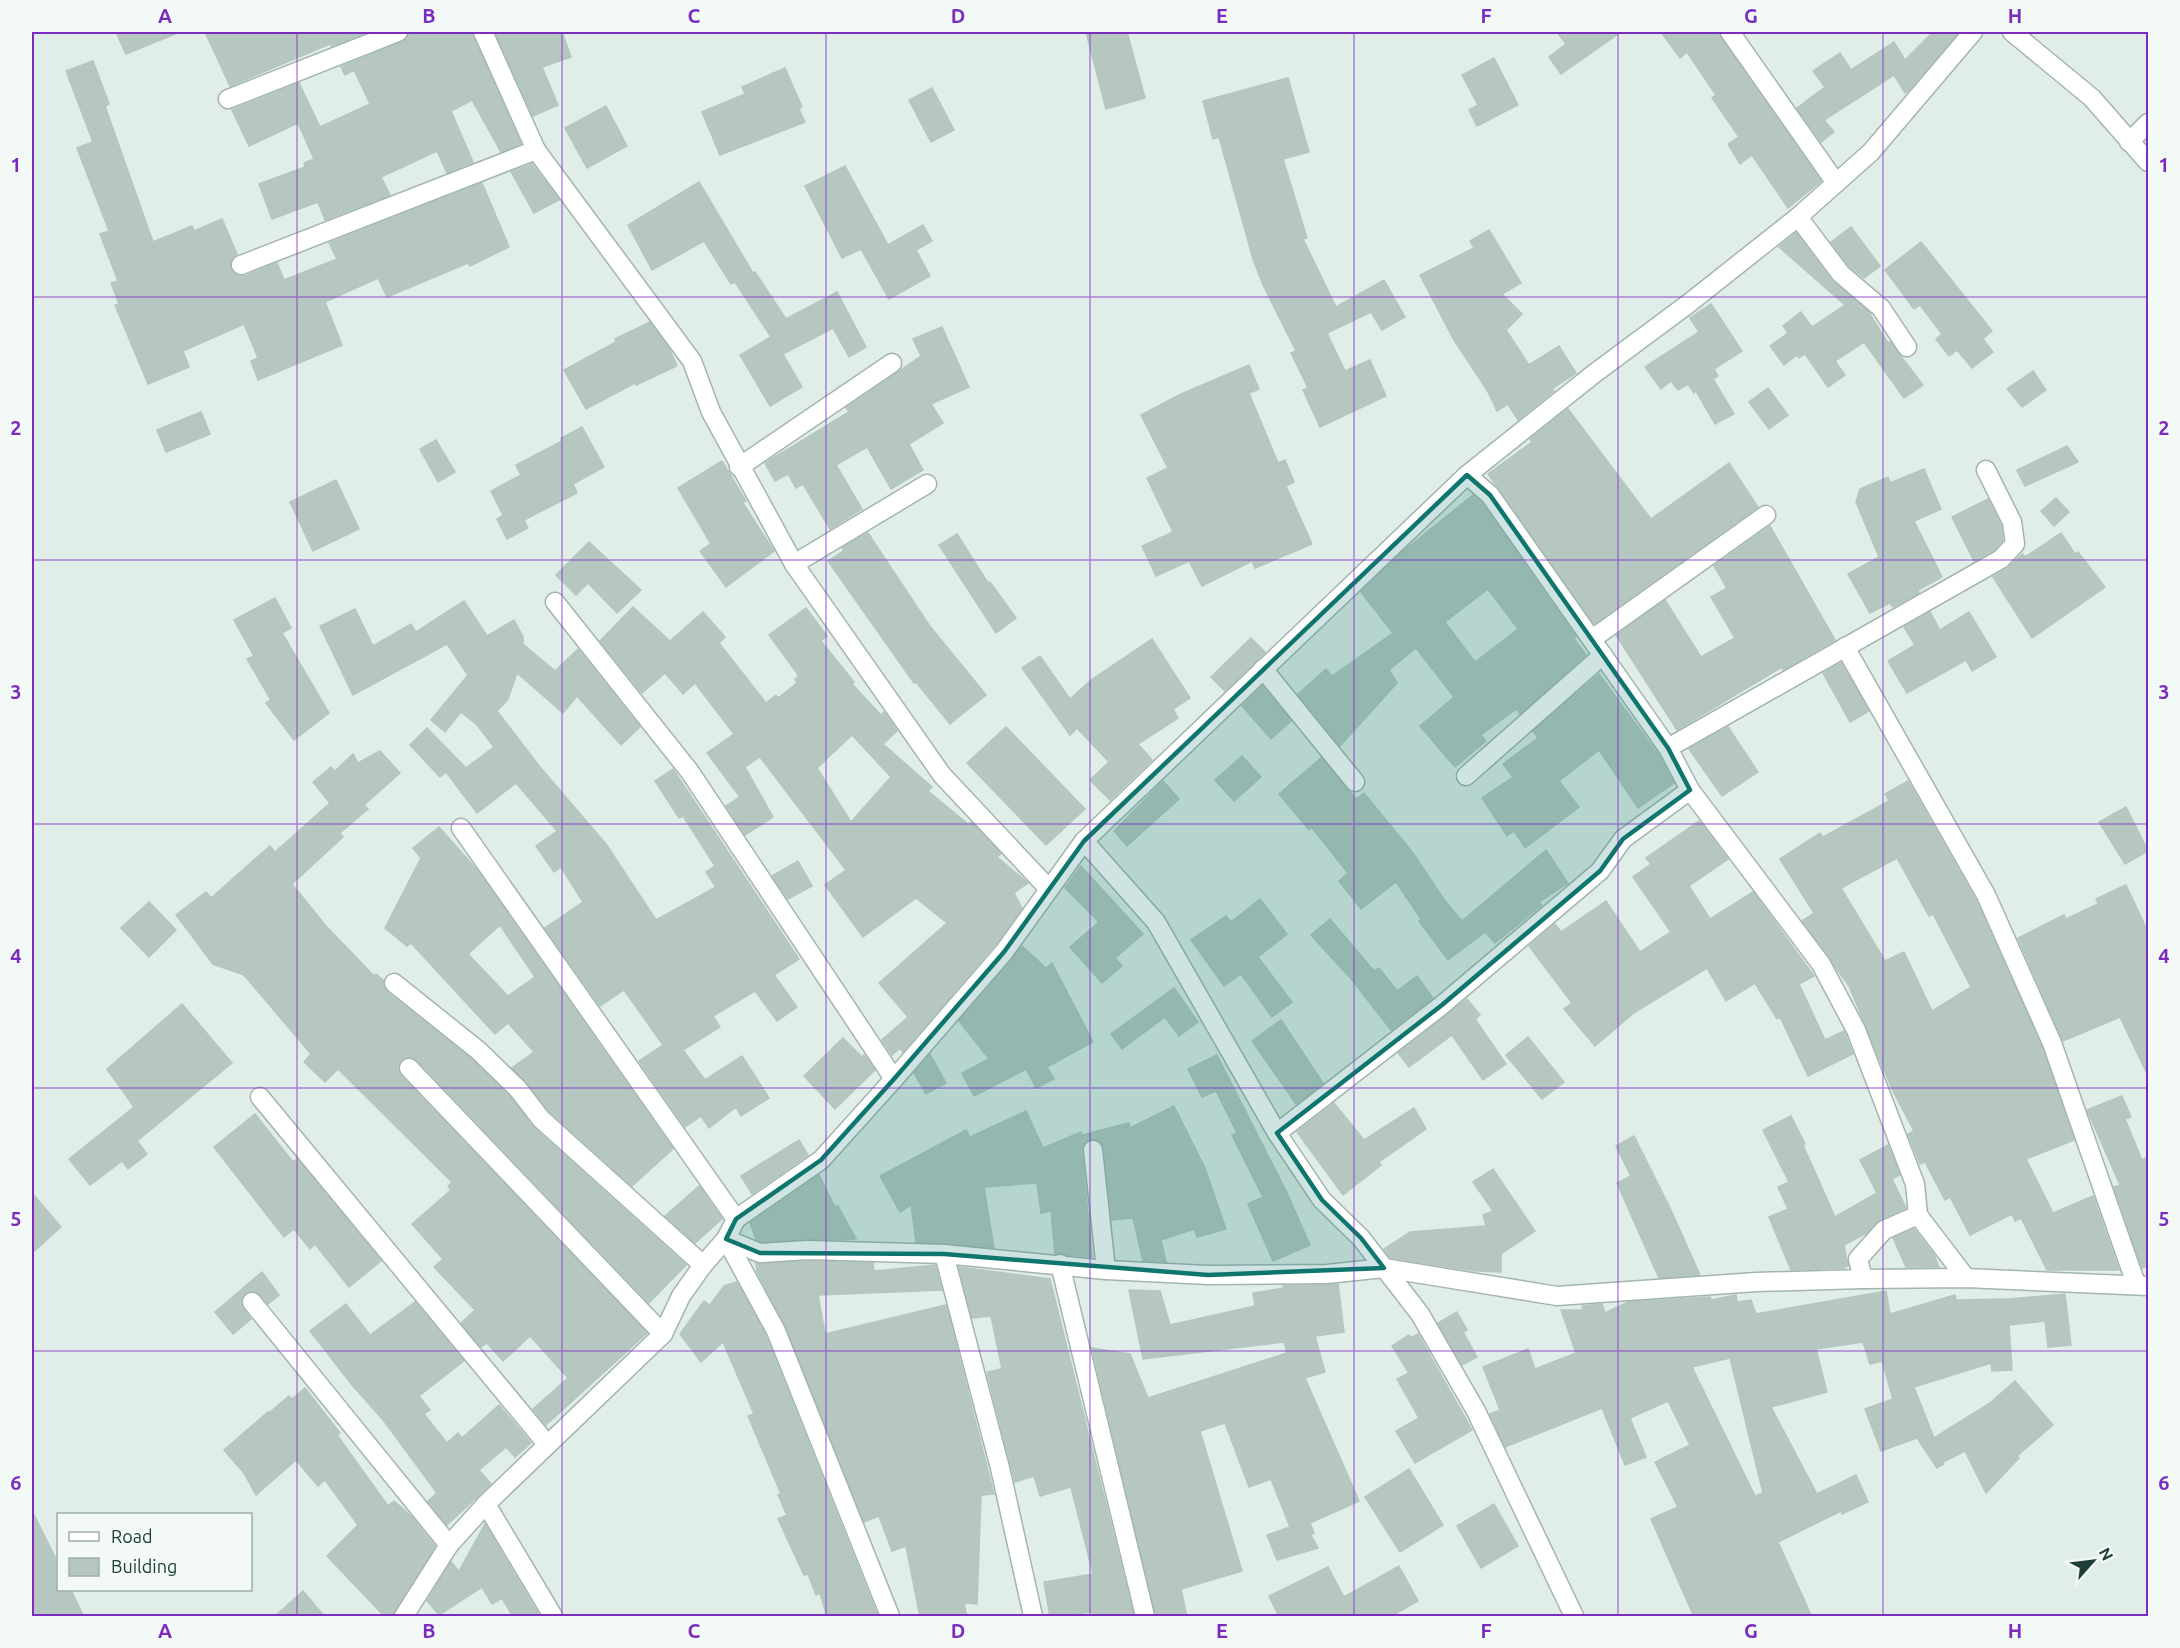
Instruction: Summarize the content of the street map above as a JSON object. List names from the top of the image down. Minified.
{"legend":["Road","Building"],"north":"top right","grid":{"columns":["A","B","C","D","E","F","G","H"],"rows":["1","2","3","4","5","6"]}}
